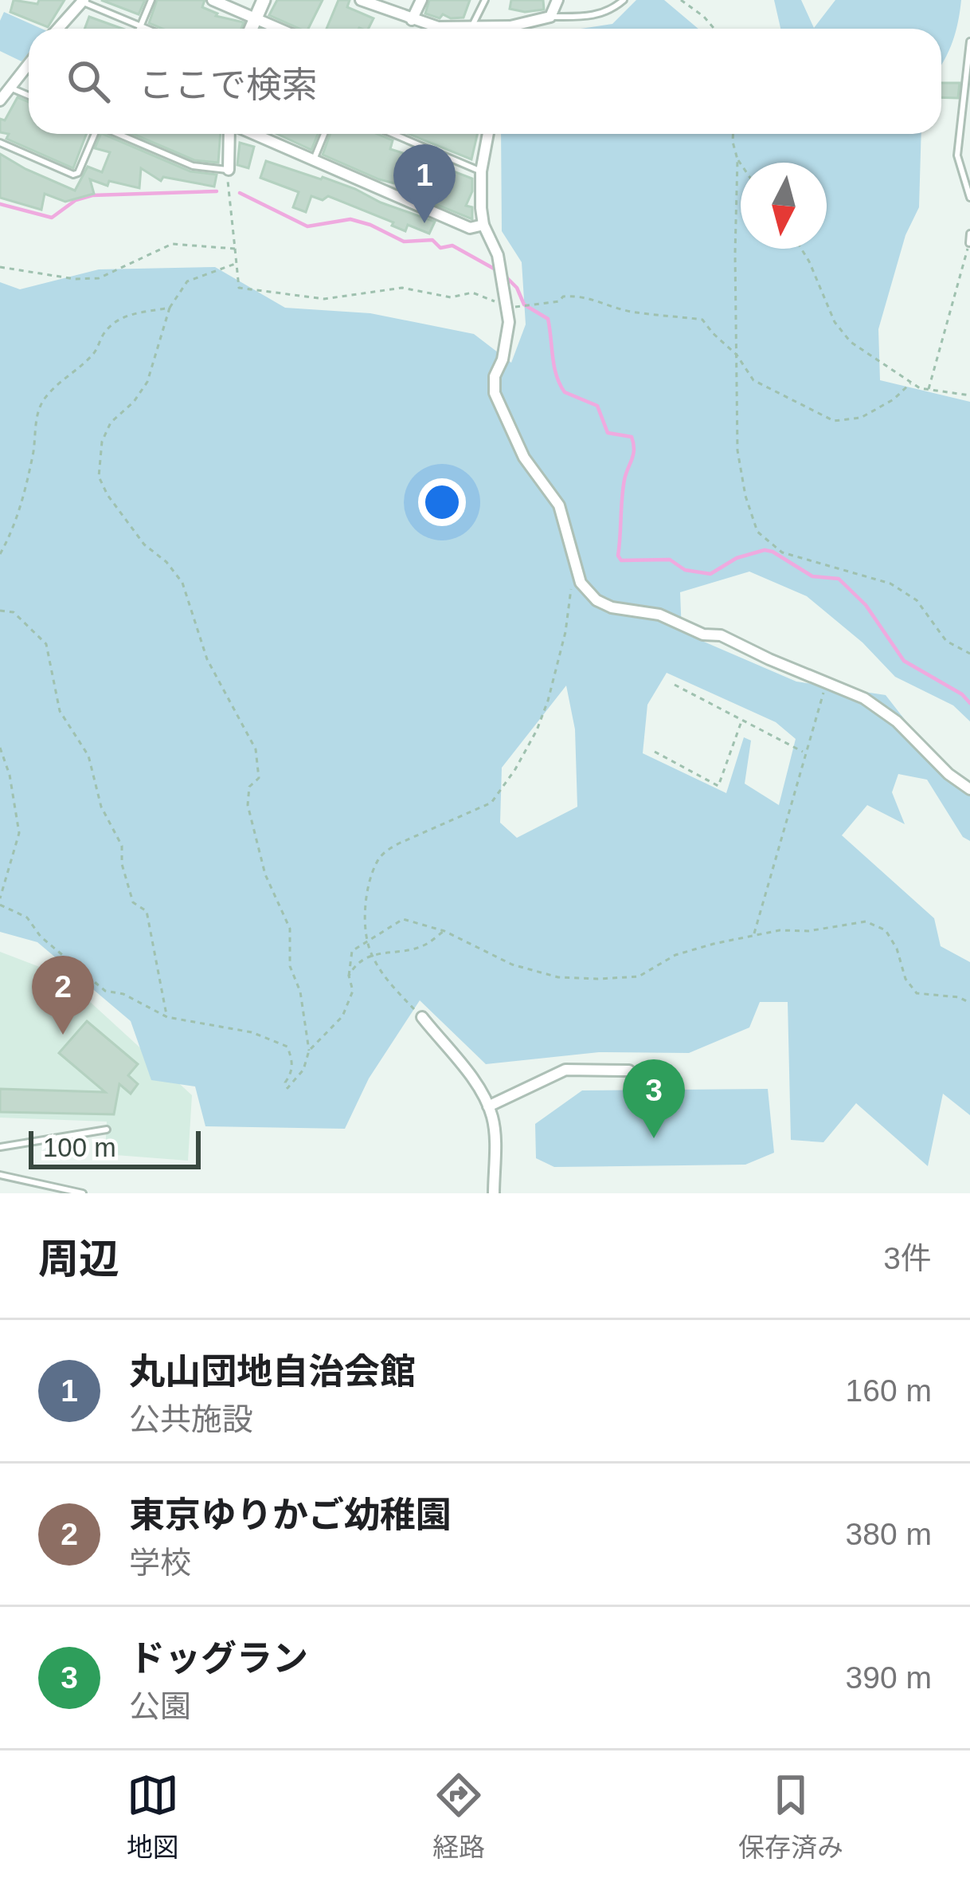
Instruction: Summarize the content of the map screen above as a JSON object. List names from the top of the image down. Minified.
{"scale_bar":"100 m","north":"bottom","page":{"search":"ここで検索","pins":["1","2","3"],"scale":"100 m","heading":["周辺","3件"],"list":[{"mark":"1","name":"丸山団地自治会館","note":"公共施設","value":"160 m"},{"mark":"2","name":"東京ゆりかご幼稚園","note":"学校","value":"380 m"},{"mark":"3","name":"ドッグラン","note":"公園","value":"390 m"}],"nav":["地図","経路","保存済み"]}}
